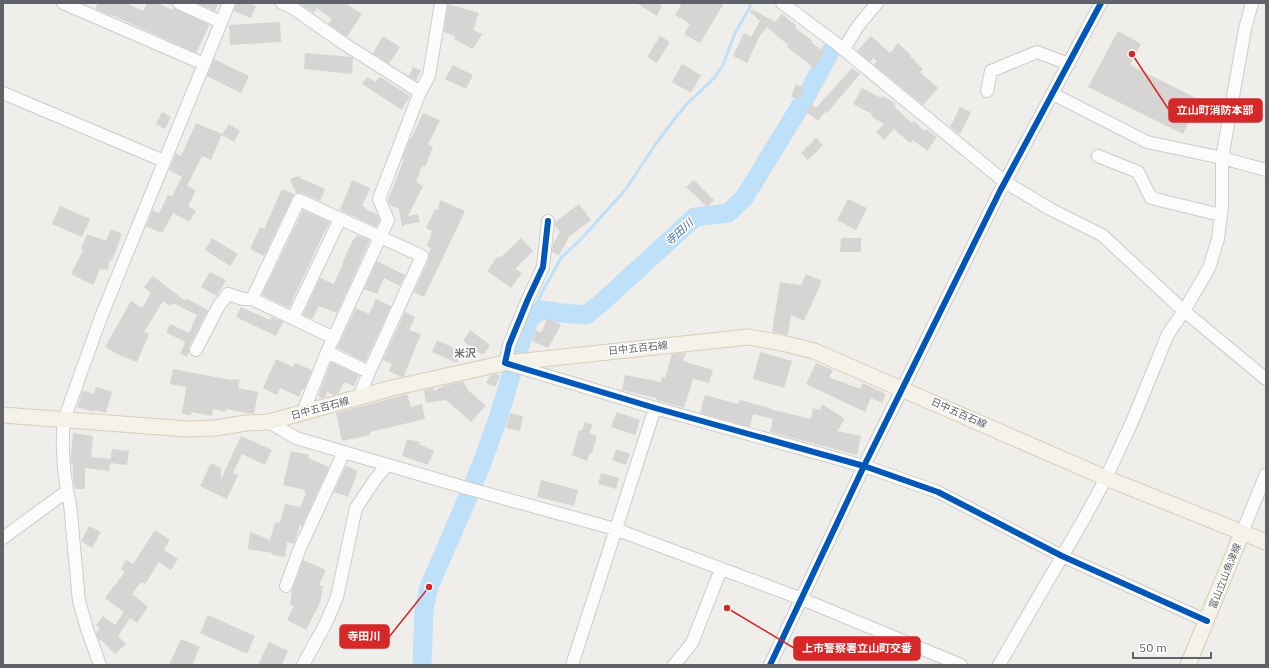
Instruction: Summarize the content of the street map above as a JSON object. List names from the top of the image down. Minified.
{"streets":{"main road":["日中五百石線","富山立山魚津線"]},"crossings":[["日中五百石線","富山立山魚津線"]],"districts":["米沢"],"water":["寺田川"],"places":["立山町消防本部","寺田川","上市警察署立山町交番"],"scale_bar":"50 m"}
